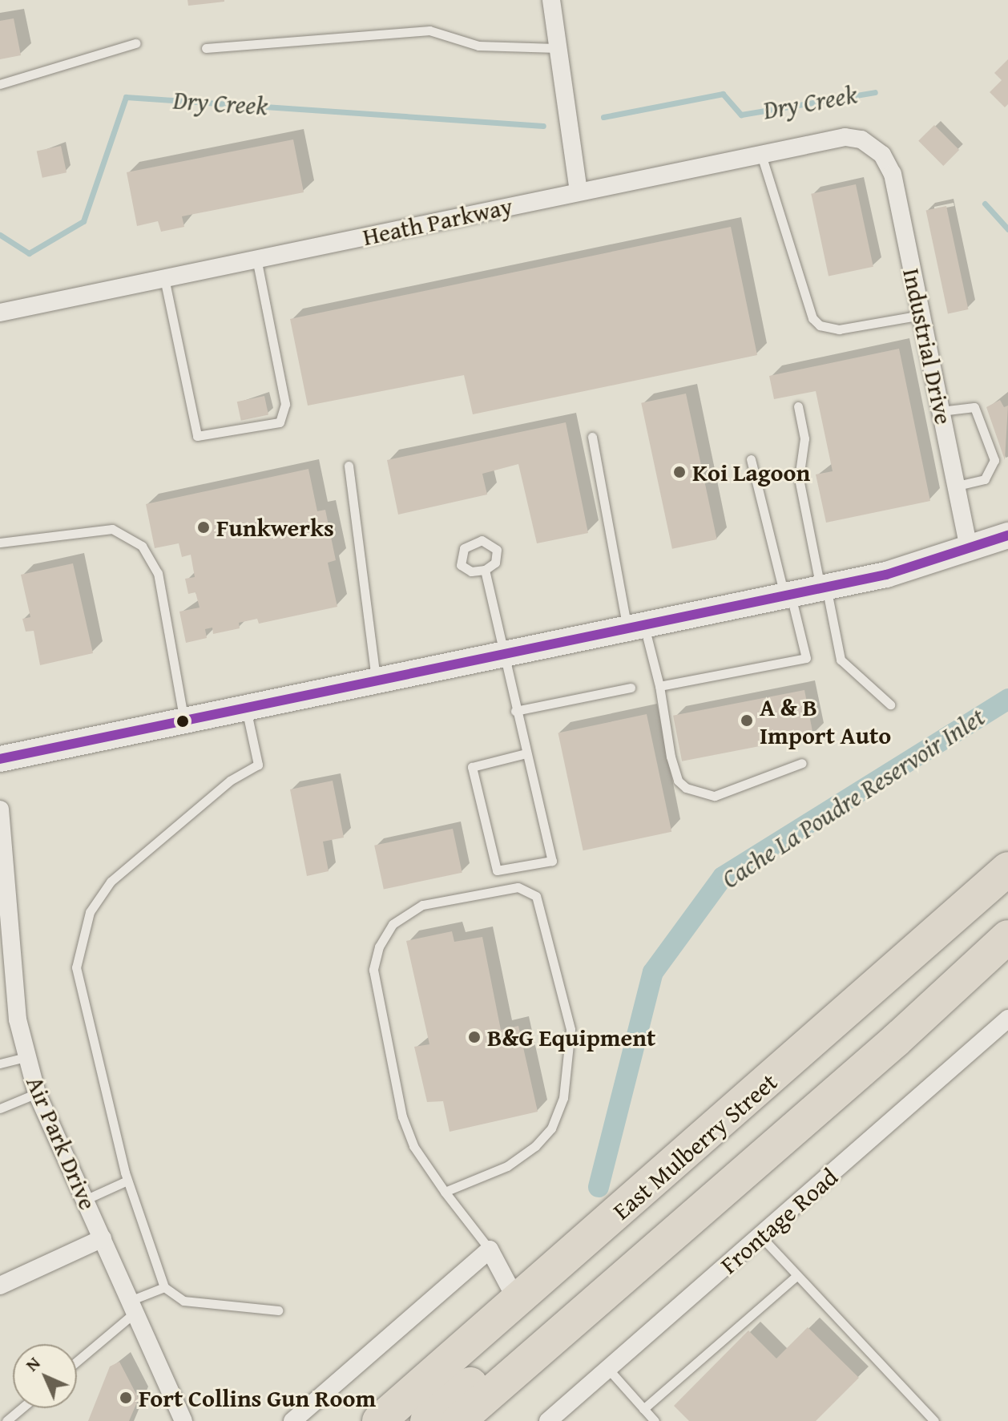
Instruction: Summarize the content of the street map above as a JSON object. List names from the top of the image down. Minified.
{"streets":{"highway":["East Mulberry Street"],"street":["Heath Parkway","Industrial Drive","Air Park Drive","Frontage Road"]},"crossings":[["Heath Parkway","Industrial Drive"]],"water":["Dry Creek","Cache La Poudre Reservoir Inlet"],"places":["Koi Lagoon","Funkwerks","A & B Import Auto","B&G Equipment","Fort Collins Gun Room"],"north":"top left"}
